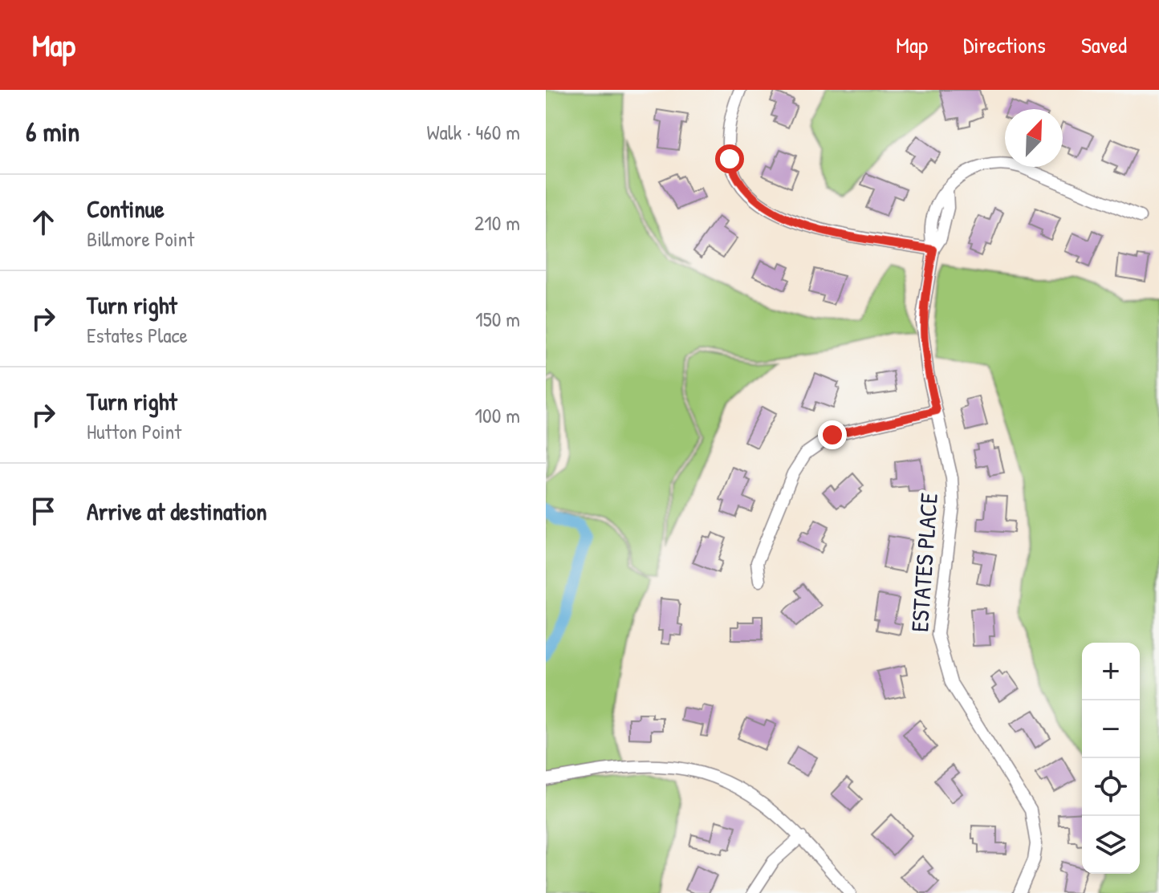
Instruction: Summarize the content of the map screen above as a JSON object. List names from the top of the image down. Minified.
{"streets":{"street":["ESTATES PLACE"]},"north":"top right","page":{"header":"Map","nav":["Map","Directions","Saved"],"heading":["6 min","Walk · 460 m"],"list":[["Continue","Billmore Point","210 m"],["Turn right","Estates Place","150 m"],["Turn right","Hutton Point","100 m"],"Arrive at destination"],"map_buttons":["+","−"]}}
